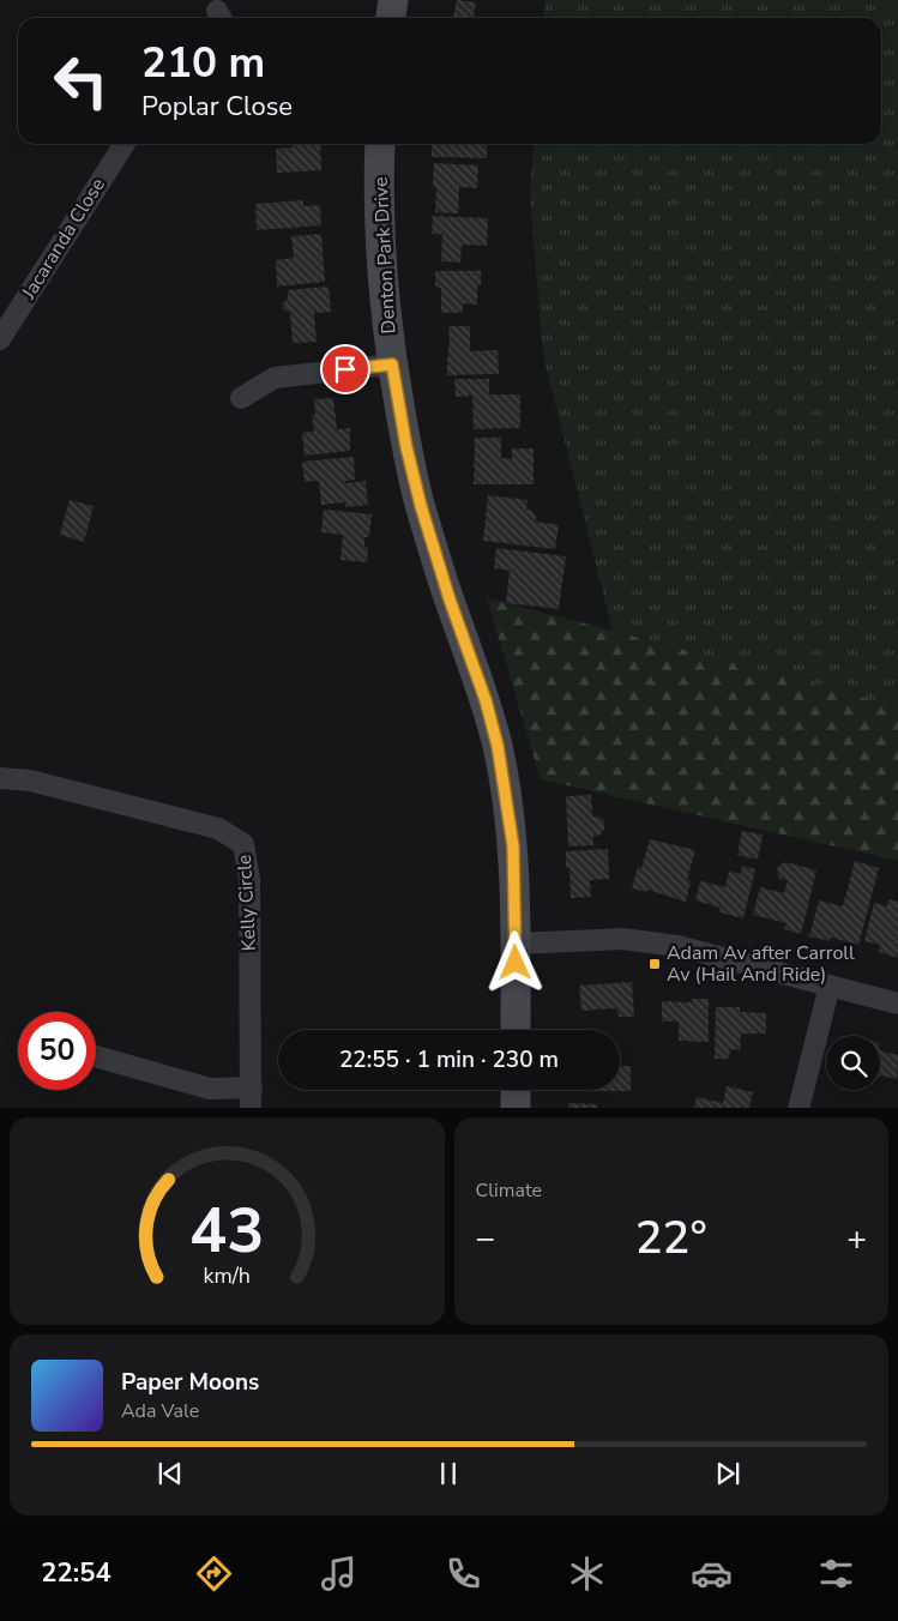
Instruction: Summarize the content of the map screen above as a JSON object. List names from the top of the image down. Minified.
{"streets":{"main road":["Denton Park Drive"],"street":["Jacaranda Close","Kelly Circle"]},"places":{"transit":["Adam Av after Carroll Av (Hail And Ride)"]},"page":{"turn":["210 m","Poplar Close"],"limit":"50","trip":"22:55 · 1 min · 230 m","tile":"Climate","heat":["−","22°","+"],"song":["Paper Moons","Ada Vale"],"tabs":"22:54","gauge":["43","km/h"]}}
